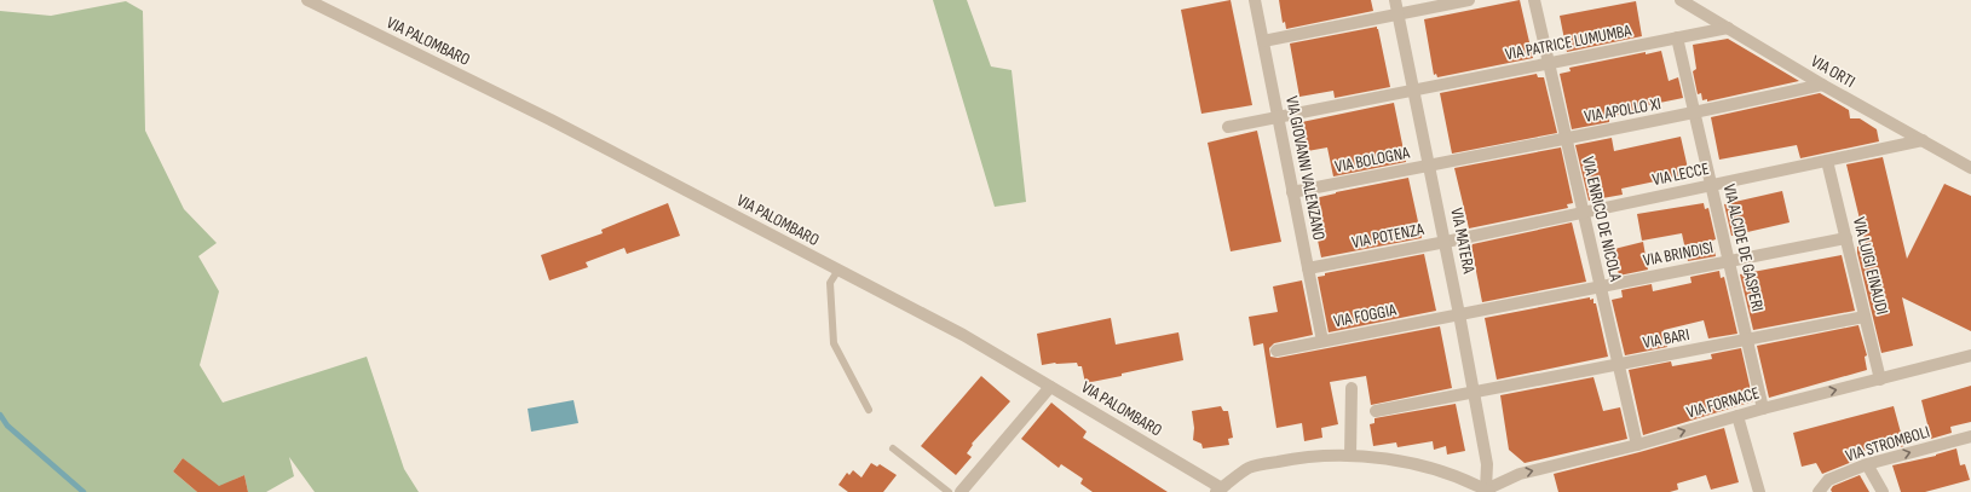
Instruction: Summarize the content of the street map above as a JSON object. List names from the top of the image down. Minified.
{"streets":{"street":["VIA PALOMBARO","VIA PATRICE LUMUMBA","VIA ORTI","VIA APOLLO XI","VIA BOLOGNA","VIA GIOVANNI VALENZANO","VIA LECCE","VIA ENRICO DE NICOLA","VIA POTENZA","VIA MATERA","VIA ALCIDE DE GASPERI","VIA BRINDISI","VIA LUIGI EINAUDI","VIA FOGGIA","VIA BARI","VIA FORNACE","VIA STROMBOLI"]},"crossings":[["VIA PATRICE LUMUMBA","VIA ORTI"],["VIA PATRICE LUMUMBA","VIA GIOVANNI VALENZANO"],["VIA PATRICE LUMUMBA","VIA ENRICO DE NICOLA"],["VIA PATRICE LUMUMBA","VIA MATERA"],["VIA PATRICE LUMUMBA","VIA ALCIDE DE GASPERI"],["VIA ORTI","VIA APOLLO XI"],["VIA ORTI","VIA LECCE"],["VIA APOLLO XI","VIA BOLOGNA"],["VIA APOLLO XI","VIA ENRICO DE NICOLA"],["VIA APOLLO XI","VIA MATERA"],["VIA APOLLO XI","VIA ALCIDE DE GASPERI"],["VIA BOLOGNA","VIA GIOVANNI VALENZANO"],["VIA BOLOGNA","VIA MATERA"],["VIA GIOVANNI VALENZANO","VIA POTENZA"],["VIA GIOVANNI VALENZANO","VIA FOGGIA"],["VIA LECCE","VIA ENRICO DE NICOLA"],["VIA LECCE","VIA POTENZA"],["VIA LECCE","VIA MATERA"],["VIA LECCE","VIA ALCIDE DE GASPERI"],["VIA LECCE","VIA LUIGI EINAUDI"],["VIA ENRICO DE NICOLA","VIA BRINDISI"],["VIA ENRICO DE NICOLA","VIA BARI"],["VIA ENRICO DE NICOLA","VIA FORNACE"],["VIA POTENZA","VIA MATERA"],["VIA MATERA","VIA BRINDISI"],["VIA MATERA","VIA FOGGIA"],["VIA MATERA","VIA BARI"],["VIA MATERA","VIA FORNACE"],["VIA ALCIDE DE GASPERI","VIA BRINDISI"],["VIA ALCIDE DE GASPERI","VIA BARI"],["VIA ALCIDE DE GASPERI","VIA FORNACE"],["VIA BRINDISI","VIA LUIGI EINAUDI"],["VIA BRINDISI","VIA FOGGIA"],["VIA LUIGI EINAUDI","VIA BARI"],["VIA LUIGI EINAUDI","VIA FORNACE"]],"one_way":["VIA FORNACE","VIA STROMBOLI"]}
